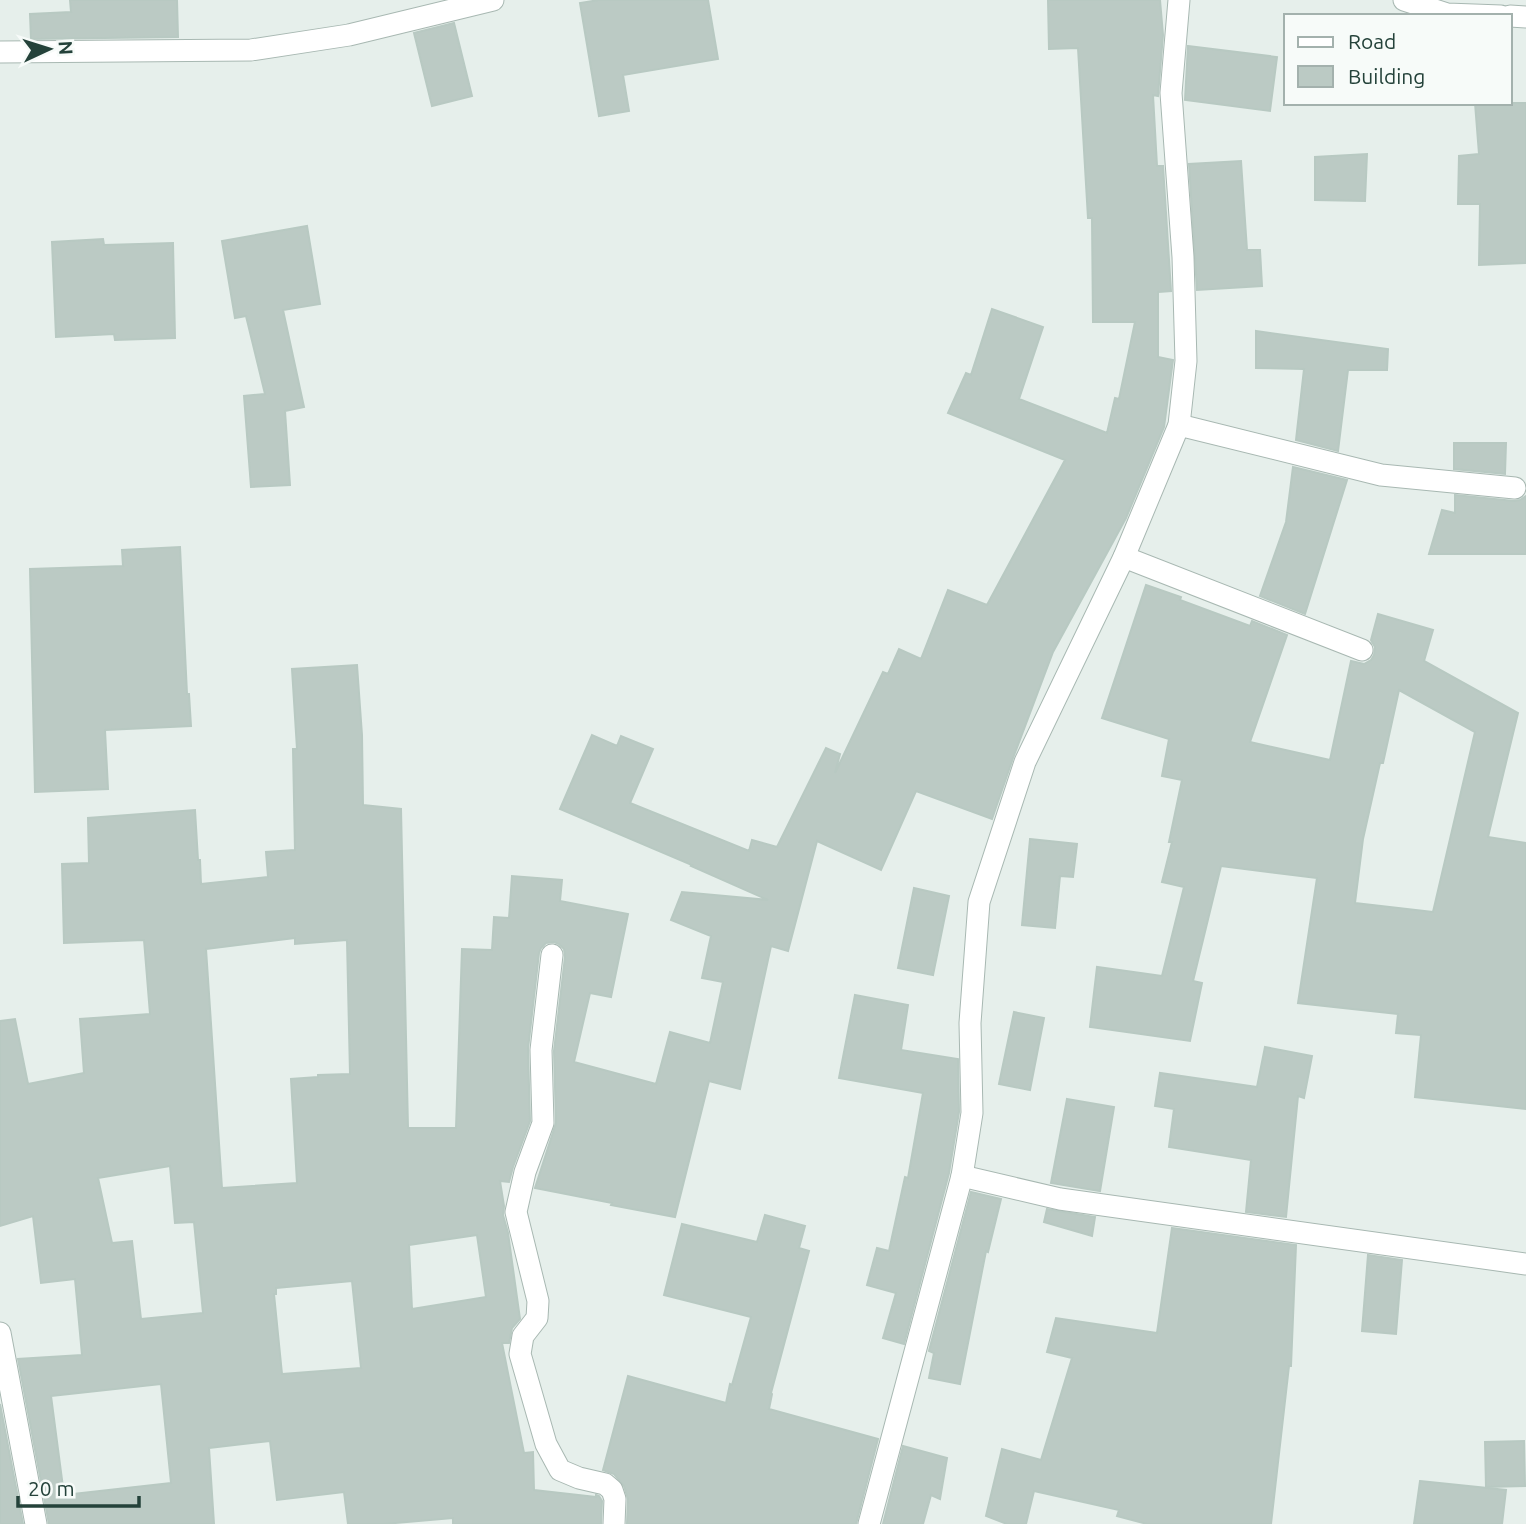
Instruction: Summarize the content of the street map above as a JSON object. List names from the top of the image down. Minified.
{"legend":["Road","Building"],"scale_bar":"20 m","north":"right"}
